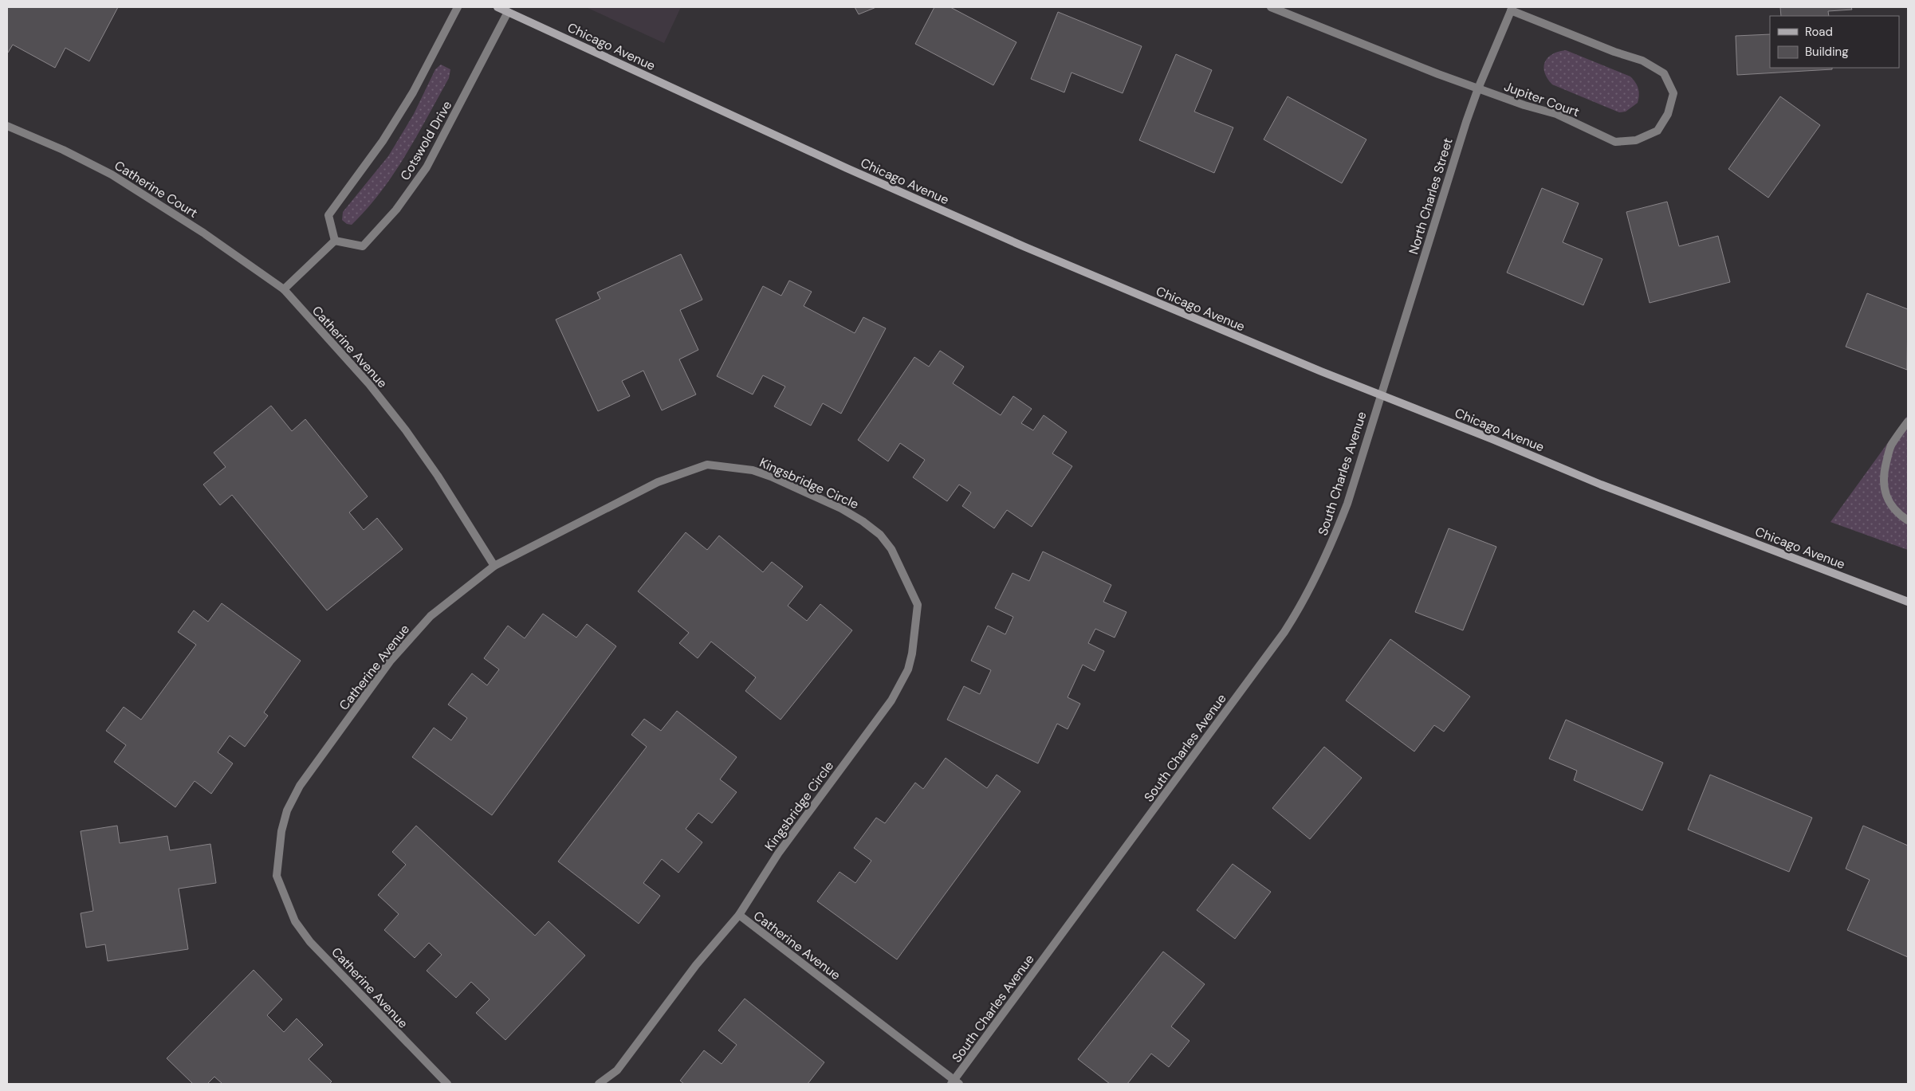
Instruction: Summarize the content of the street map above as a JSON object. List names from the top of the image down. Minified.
{"streets":{"main road":["Chicago Avenue"],"street":["Jupiter Court","Cotswold Drive","Catherine Court","North Charles Street","Catherine Avenue","South Charles Avenue","Kingsbridge Circle"]},"crossings":[["Chicago Avenue","Cotswold Drive"],["Chicago Avenue","North Charles Street"],["Chicago Avenue","South Charles Avenue"],["Jupiter Court","North Charles Street"],["Catherine Court","Catherine Avenue"],["North Charles Street","South Charles Avenue"],["Catherine Avenue","South Charles Avenue"],["Catherine Avenue","Kingsbridge Circle"]],"legend":["Road","Building"]}
